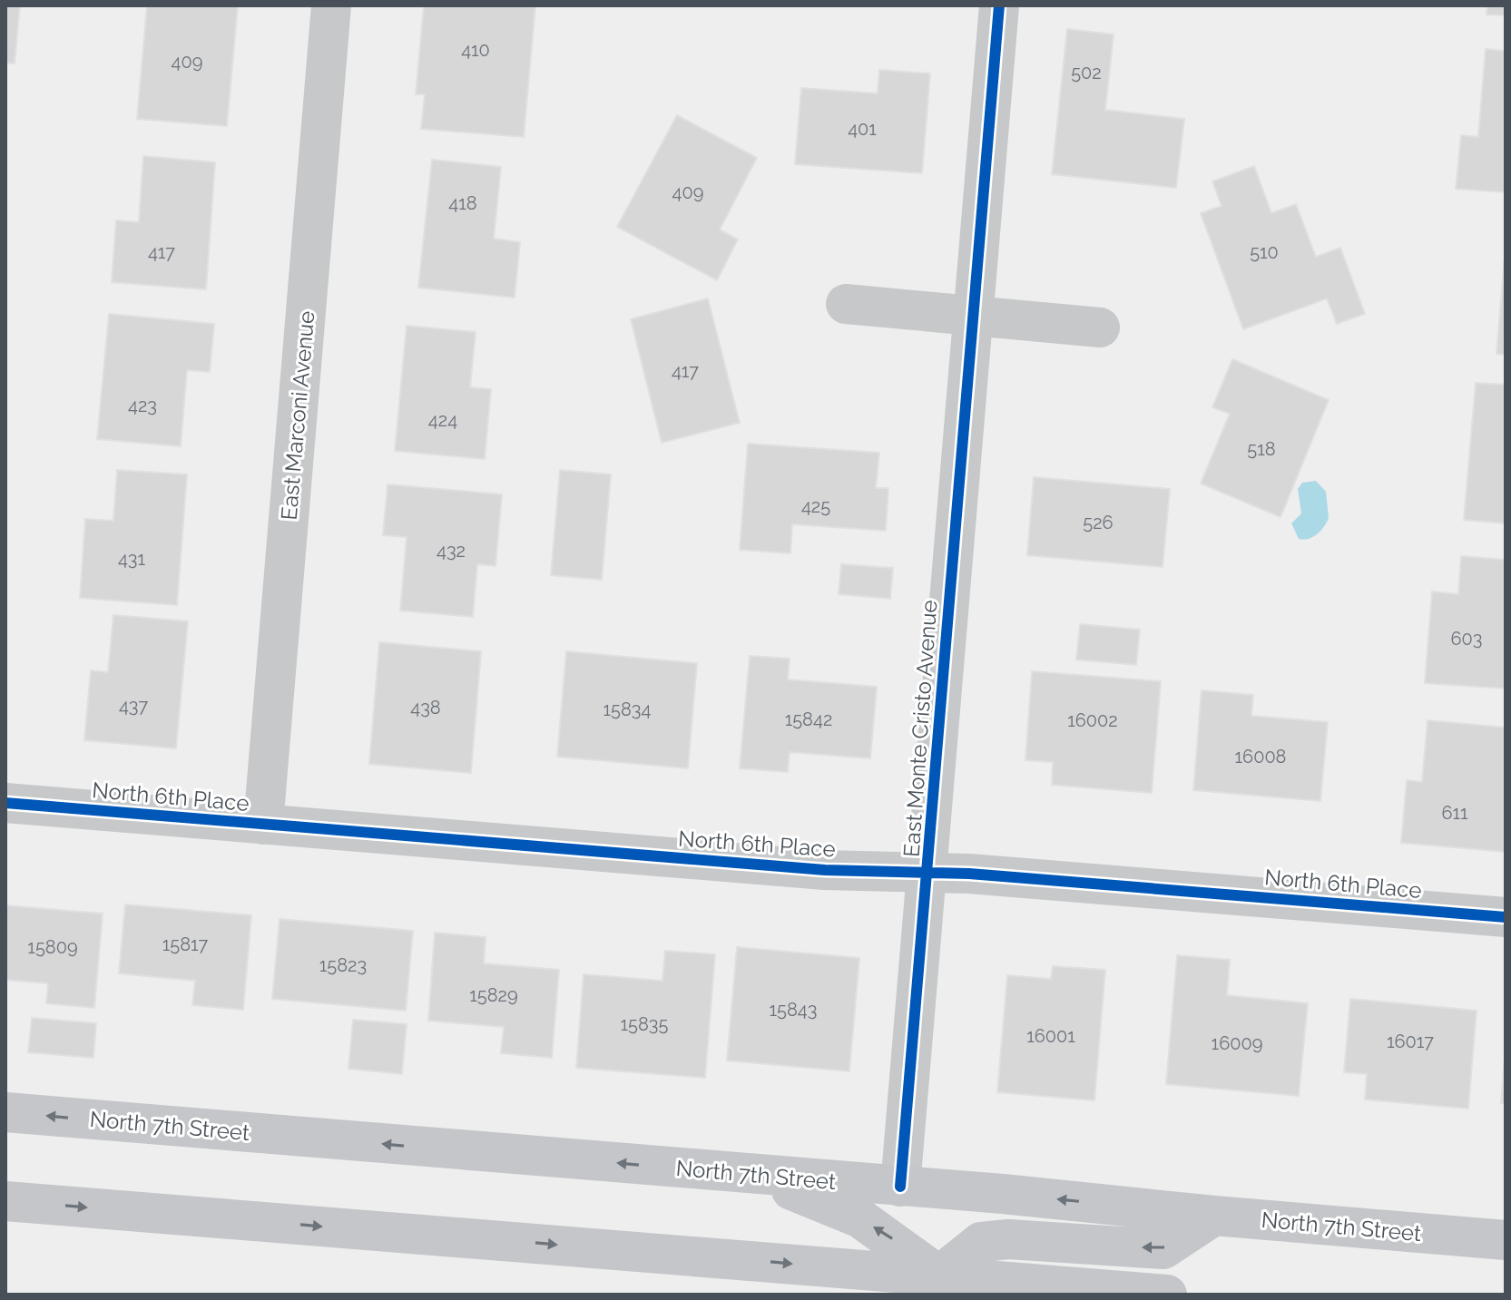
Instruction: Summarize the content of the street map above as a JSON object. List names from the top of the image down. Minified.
{"streets":{"main road":["North 7th Street"],"street":["East Marconi Avenue","East Monte Cristo Avenue","North 6th Place"]},"crossings":[["East Marconi Avenue","North 6th Place"],["East Monte Cristo Avenue","North 6th Place"],["East Monte Cristo Avenue","North 7th Street"]],"house_numbers":["410","409","502","401","409","418","417","510","417","423","424","518","425","526","432","431","603","437","438","15834","15842","16002","16008","611","15817","15809","15823","15829","15843","15835","16001","16017","16009"]}
